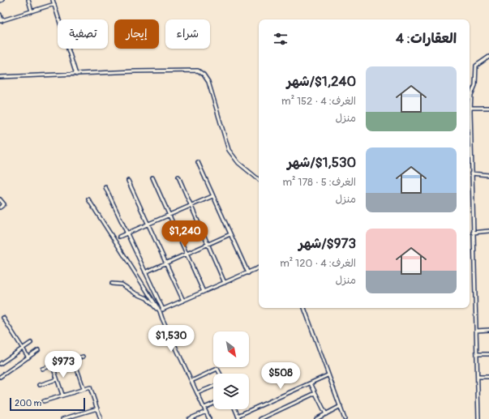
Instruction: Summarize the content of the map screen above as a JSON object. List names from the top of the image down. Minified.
{"scale_bar":"200 m","north":"bottom right","page":{"chip":["شراء","إيجار","تصفية"],"heading":"العقارات: 4","list":[{"name":"$1,240/شهر","note":"الغرف: 4 · 152 m² · منزل"},{"name":"$1,530/شهر","note":"الغرف: 5 · 178 m² · منزل"},{"name":"$973/شهر","note":"الغرف: 4 · 120 m² · منزل"}],"price":["$1,240","$1,530","$973","$508"],"scale":"200 m"}}
